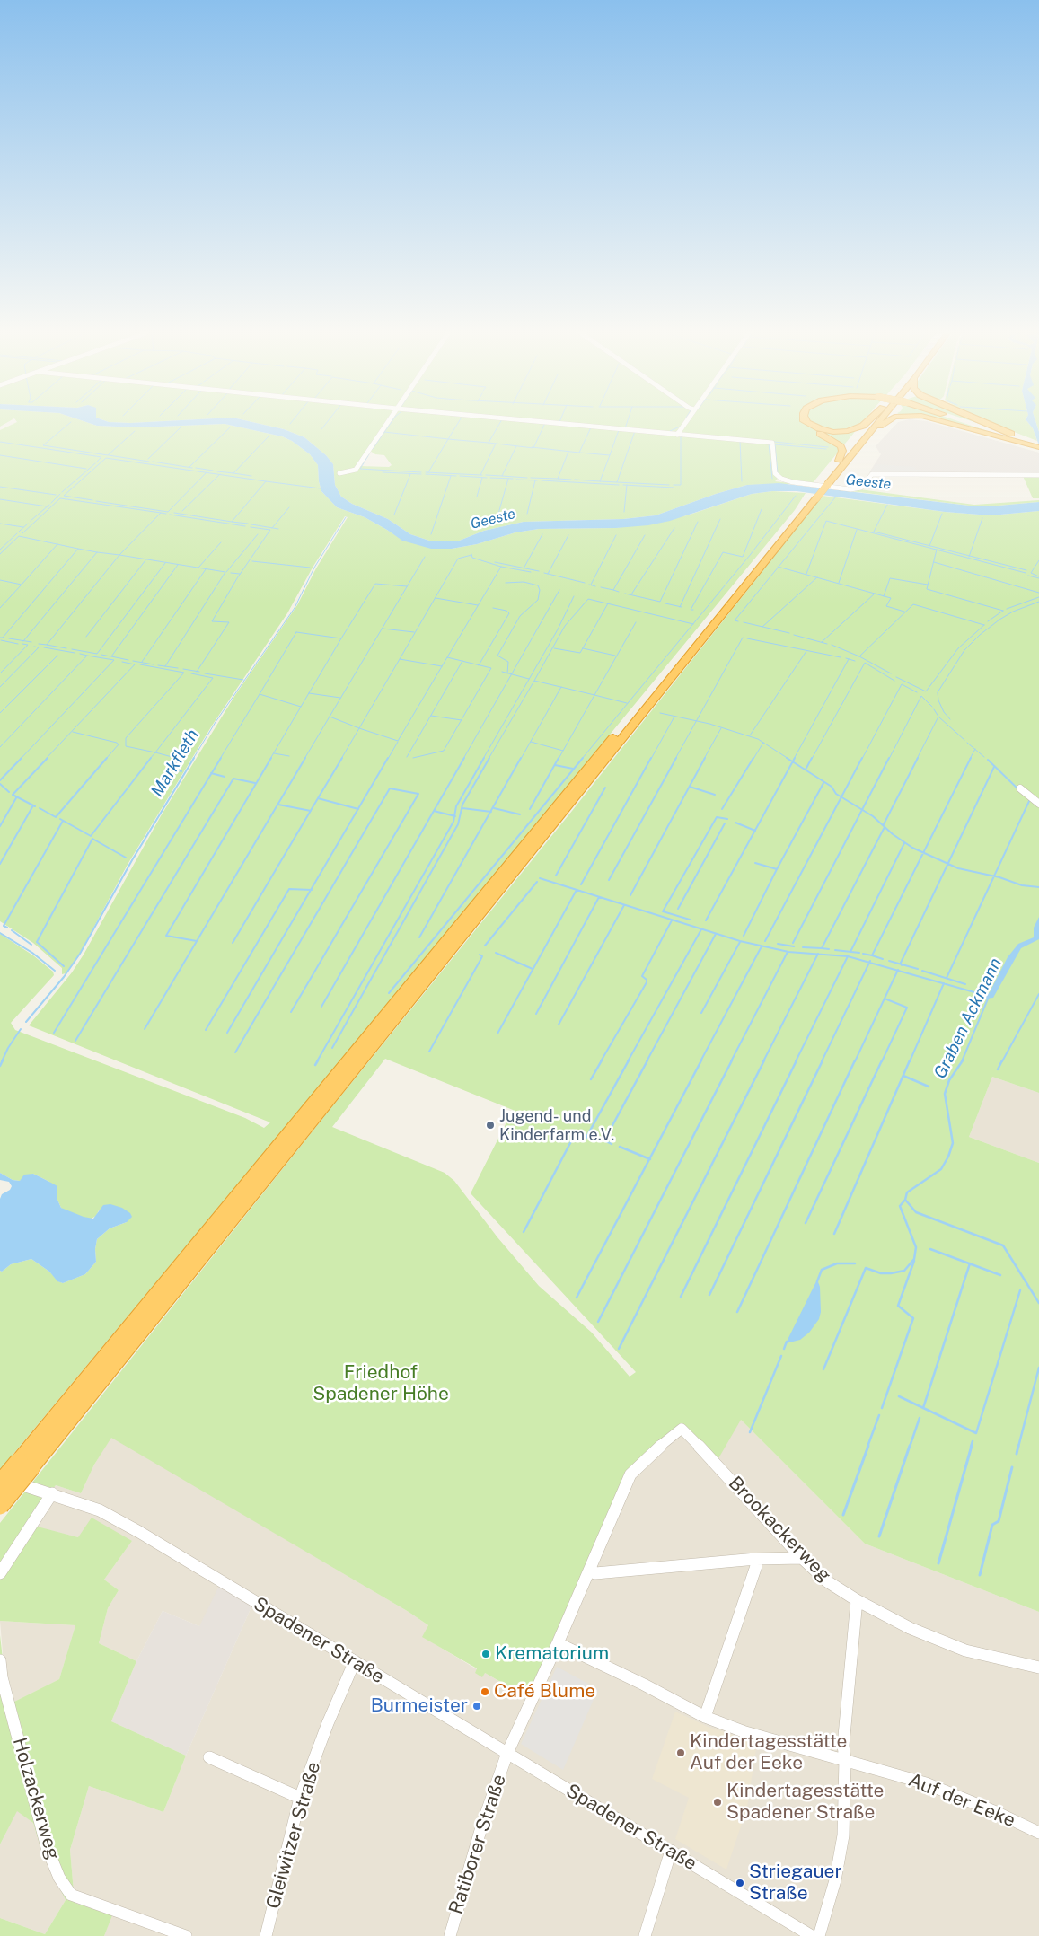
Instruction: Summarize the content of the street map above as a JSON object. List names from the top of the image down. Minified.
{"streets":{"street":["Brookackerweg","Spadener Straße","Holzackerweg","Auf der Eeke","Gleiwitzer Straße","Ratiborer Straße"]},"crossings":[["Brookackerweg","Ratiborer Straße"],["Spadener Straße","Gleiwitzer Straße"],["Spadener Straße","Ratiborer Straße"],["Auf der Eeke","Ratiborer Straße"]],"water":["Geeste","Markfleth","Graben Ackmann"],"parks":["Friedhof Spadener Höhe"],"places":["Jugend- und Kinderfarm e.V.","Krematorium","Café Blume","Burmeister","Kindertagesstätte Auf der Eeke","Kindertagesstätte Spadener Straße","Striegauer Straße"]}
